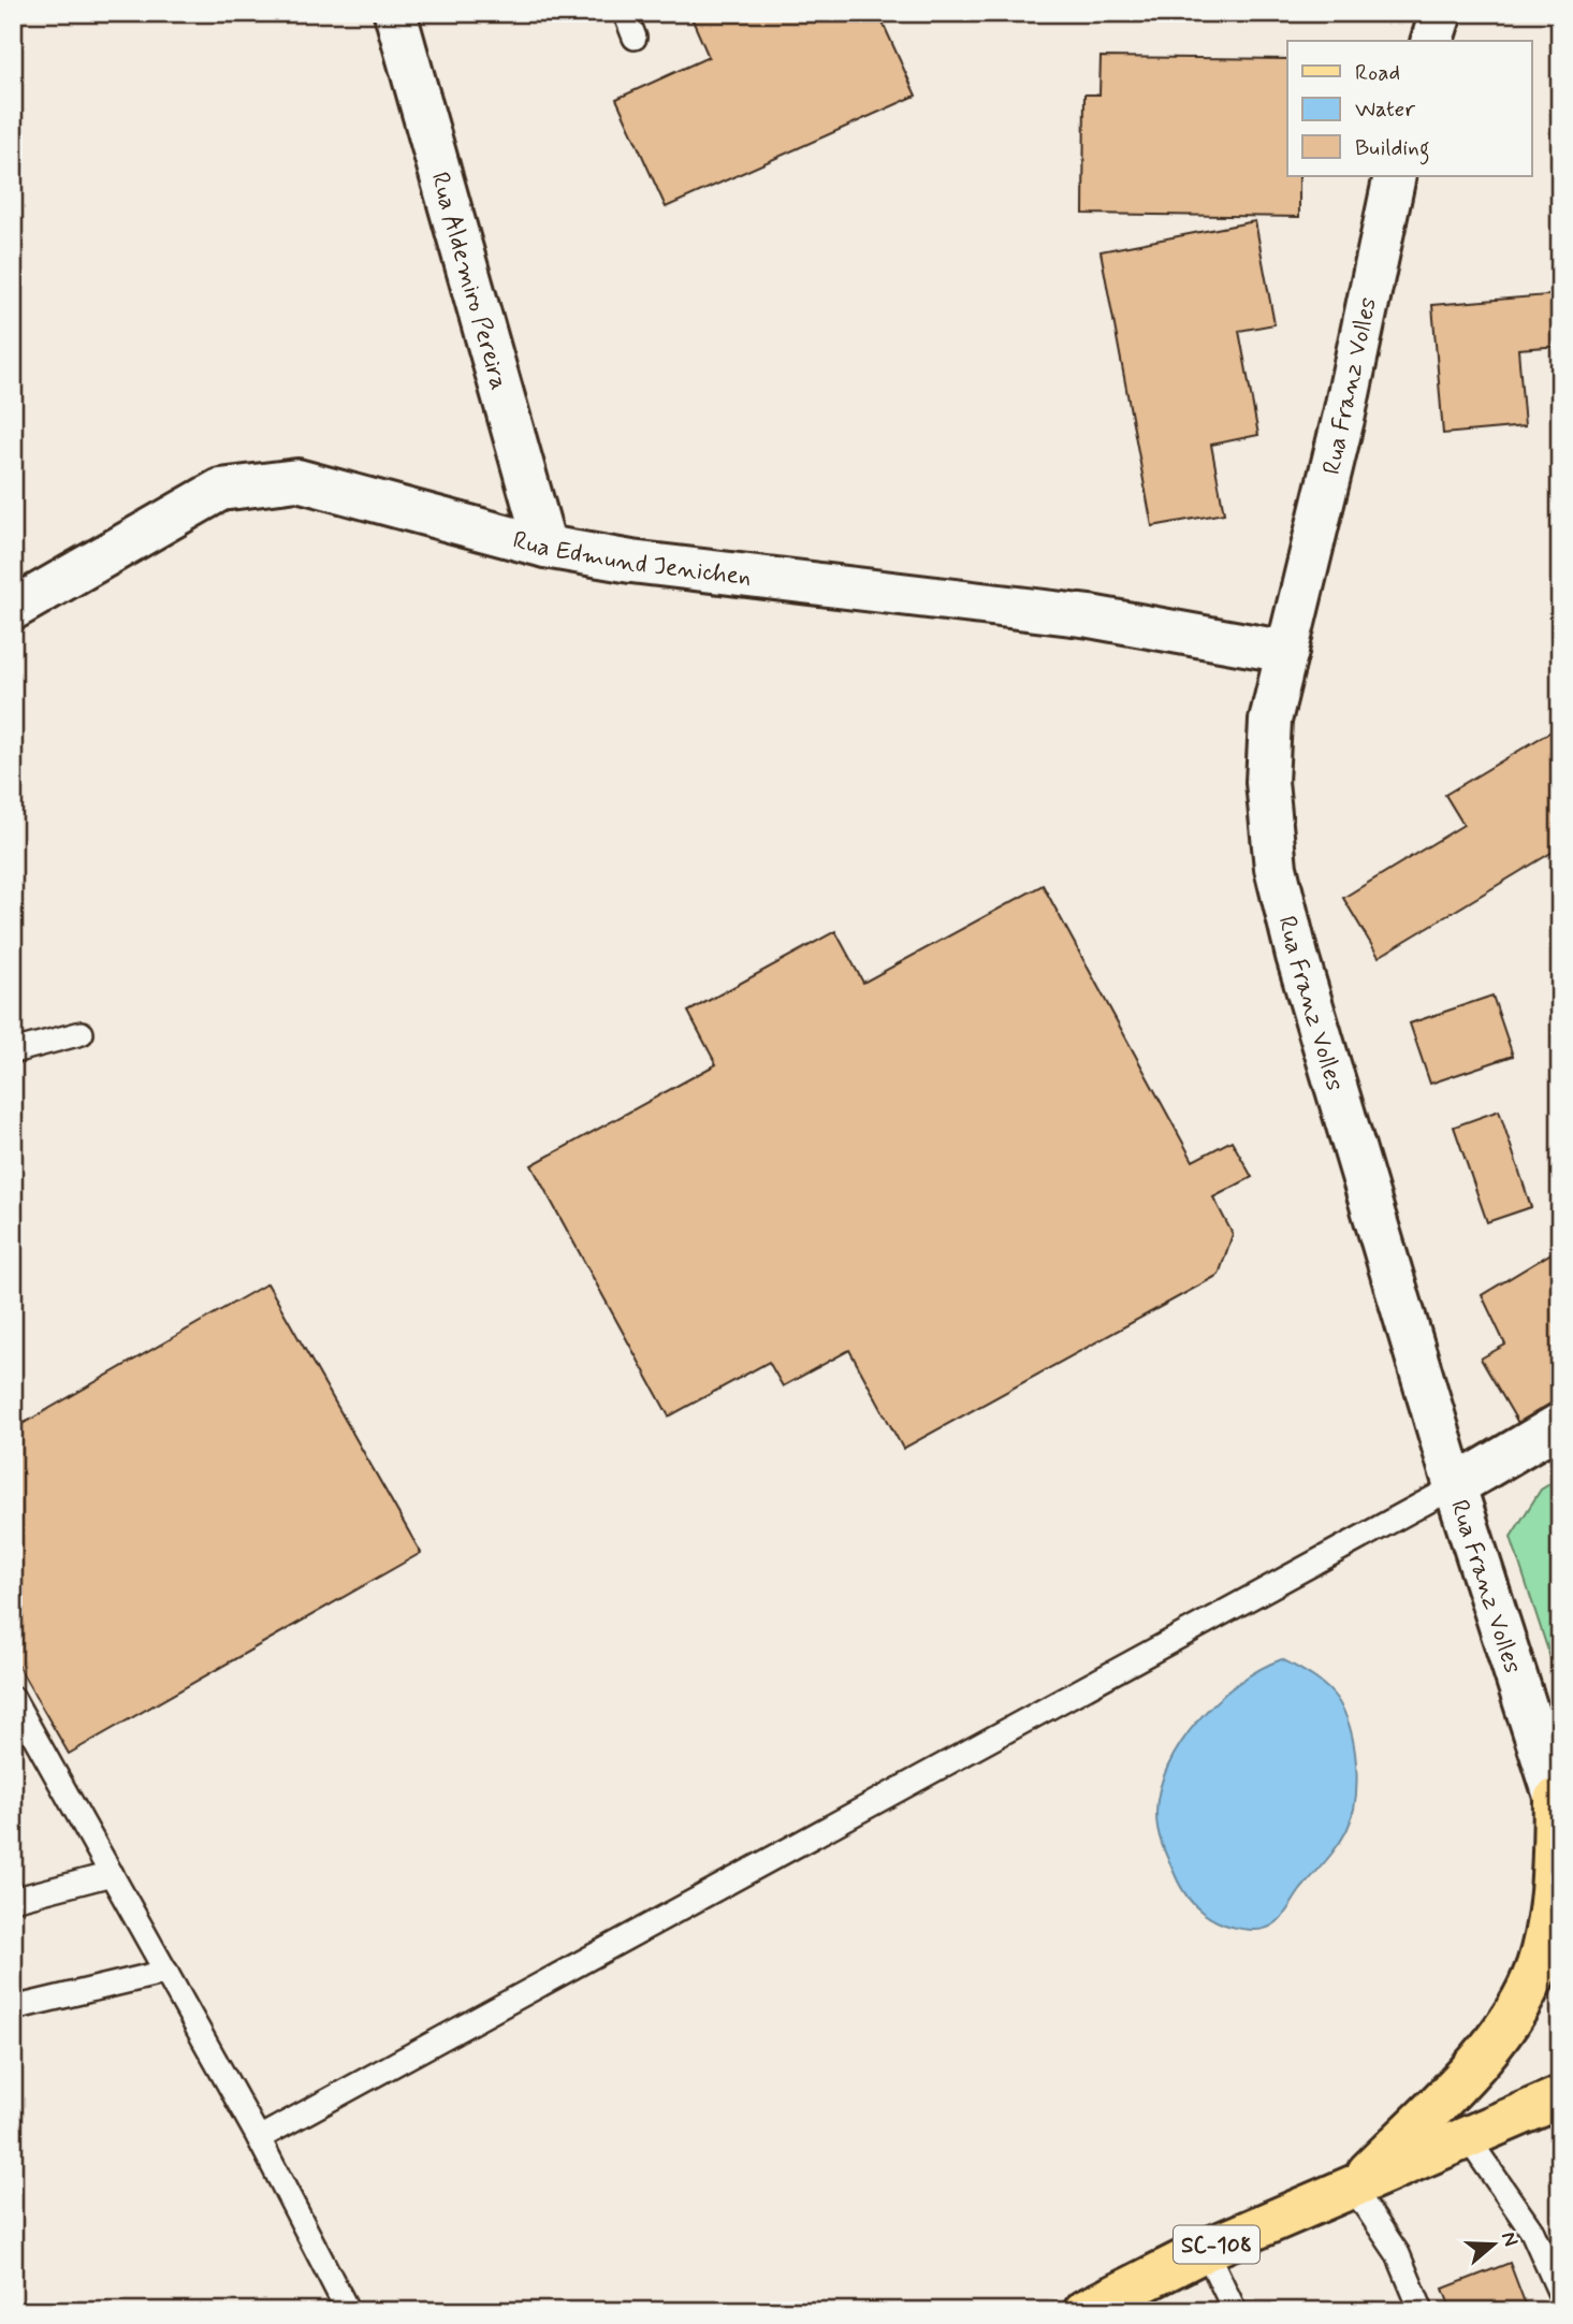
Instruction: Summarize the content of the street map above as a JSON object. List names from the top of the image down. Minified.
{"streets":{"main road":["SC-108"],"street":["Rua Aldemiro Pereira","Rua Franz Volles","Rua Edmund Jenichen"]},"crossings":[["Rua Aldemiro Pereira","Rua Edmund Jenichen"],["Rua Franz Volles","Rua Edmund Jenichen"]],"legend":["Road","Water","Building"],"north":"right"}
